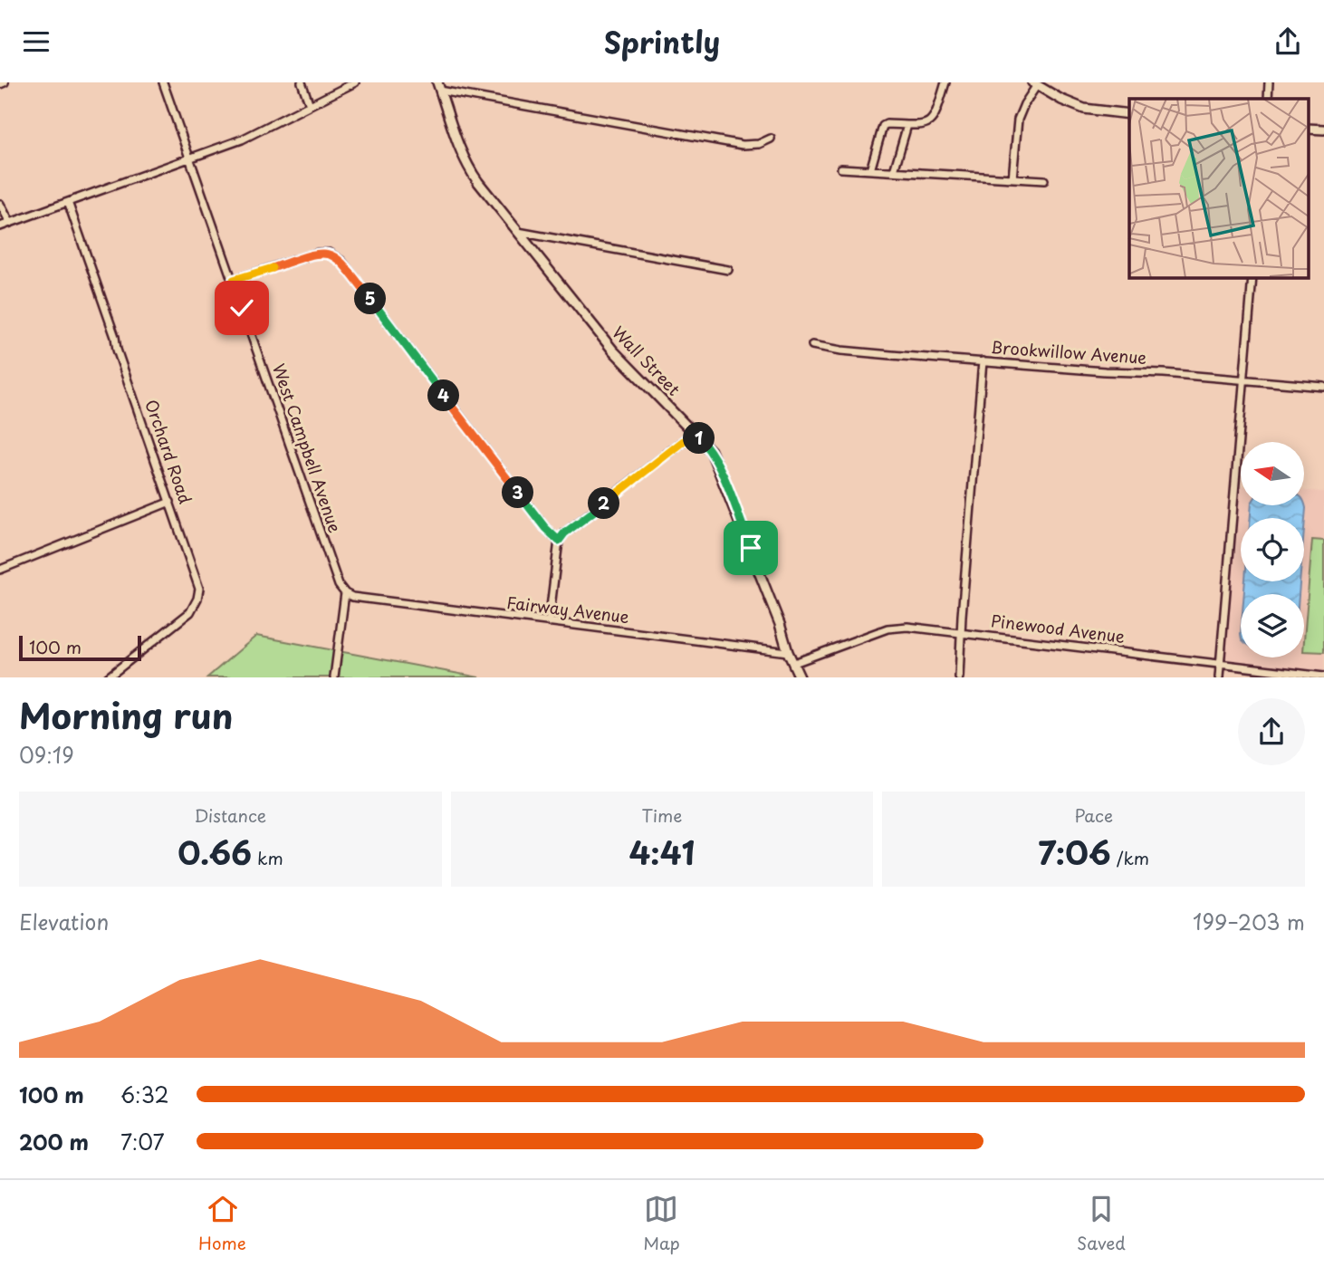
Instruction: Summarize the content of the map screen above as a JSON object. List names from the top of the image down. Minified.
{"streets":{"street":["Brookwillow Avenue","Wall Street","West Campbell Avenue","Orchard Road","Fairway Avenue","Pinewood Avenue"]},"crossings":[["Wall Street","Fairway Avenue"],["Wall Street","Pinewood Avenue"],["West Campbell Avenue","Fairway Avenue"]],"scale_bar":"100 m","north":"left","page":{"header":"Sprintly","pins":["5","4","1","3","2"],"scale":"100 m","heading":["Morning run","09:19"],"stats":[["Distance","0.66 km"],["Time","4:41"],["Pace","7:06 /km"]],"chart":["Elevation","199–203 m"],"list":[{"name":"100 m","note":"6:32"},{"name":"200 m","note":"7:07"}],"tabs":["Home","Map","Saved"]}}
